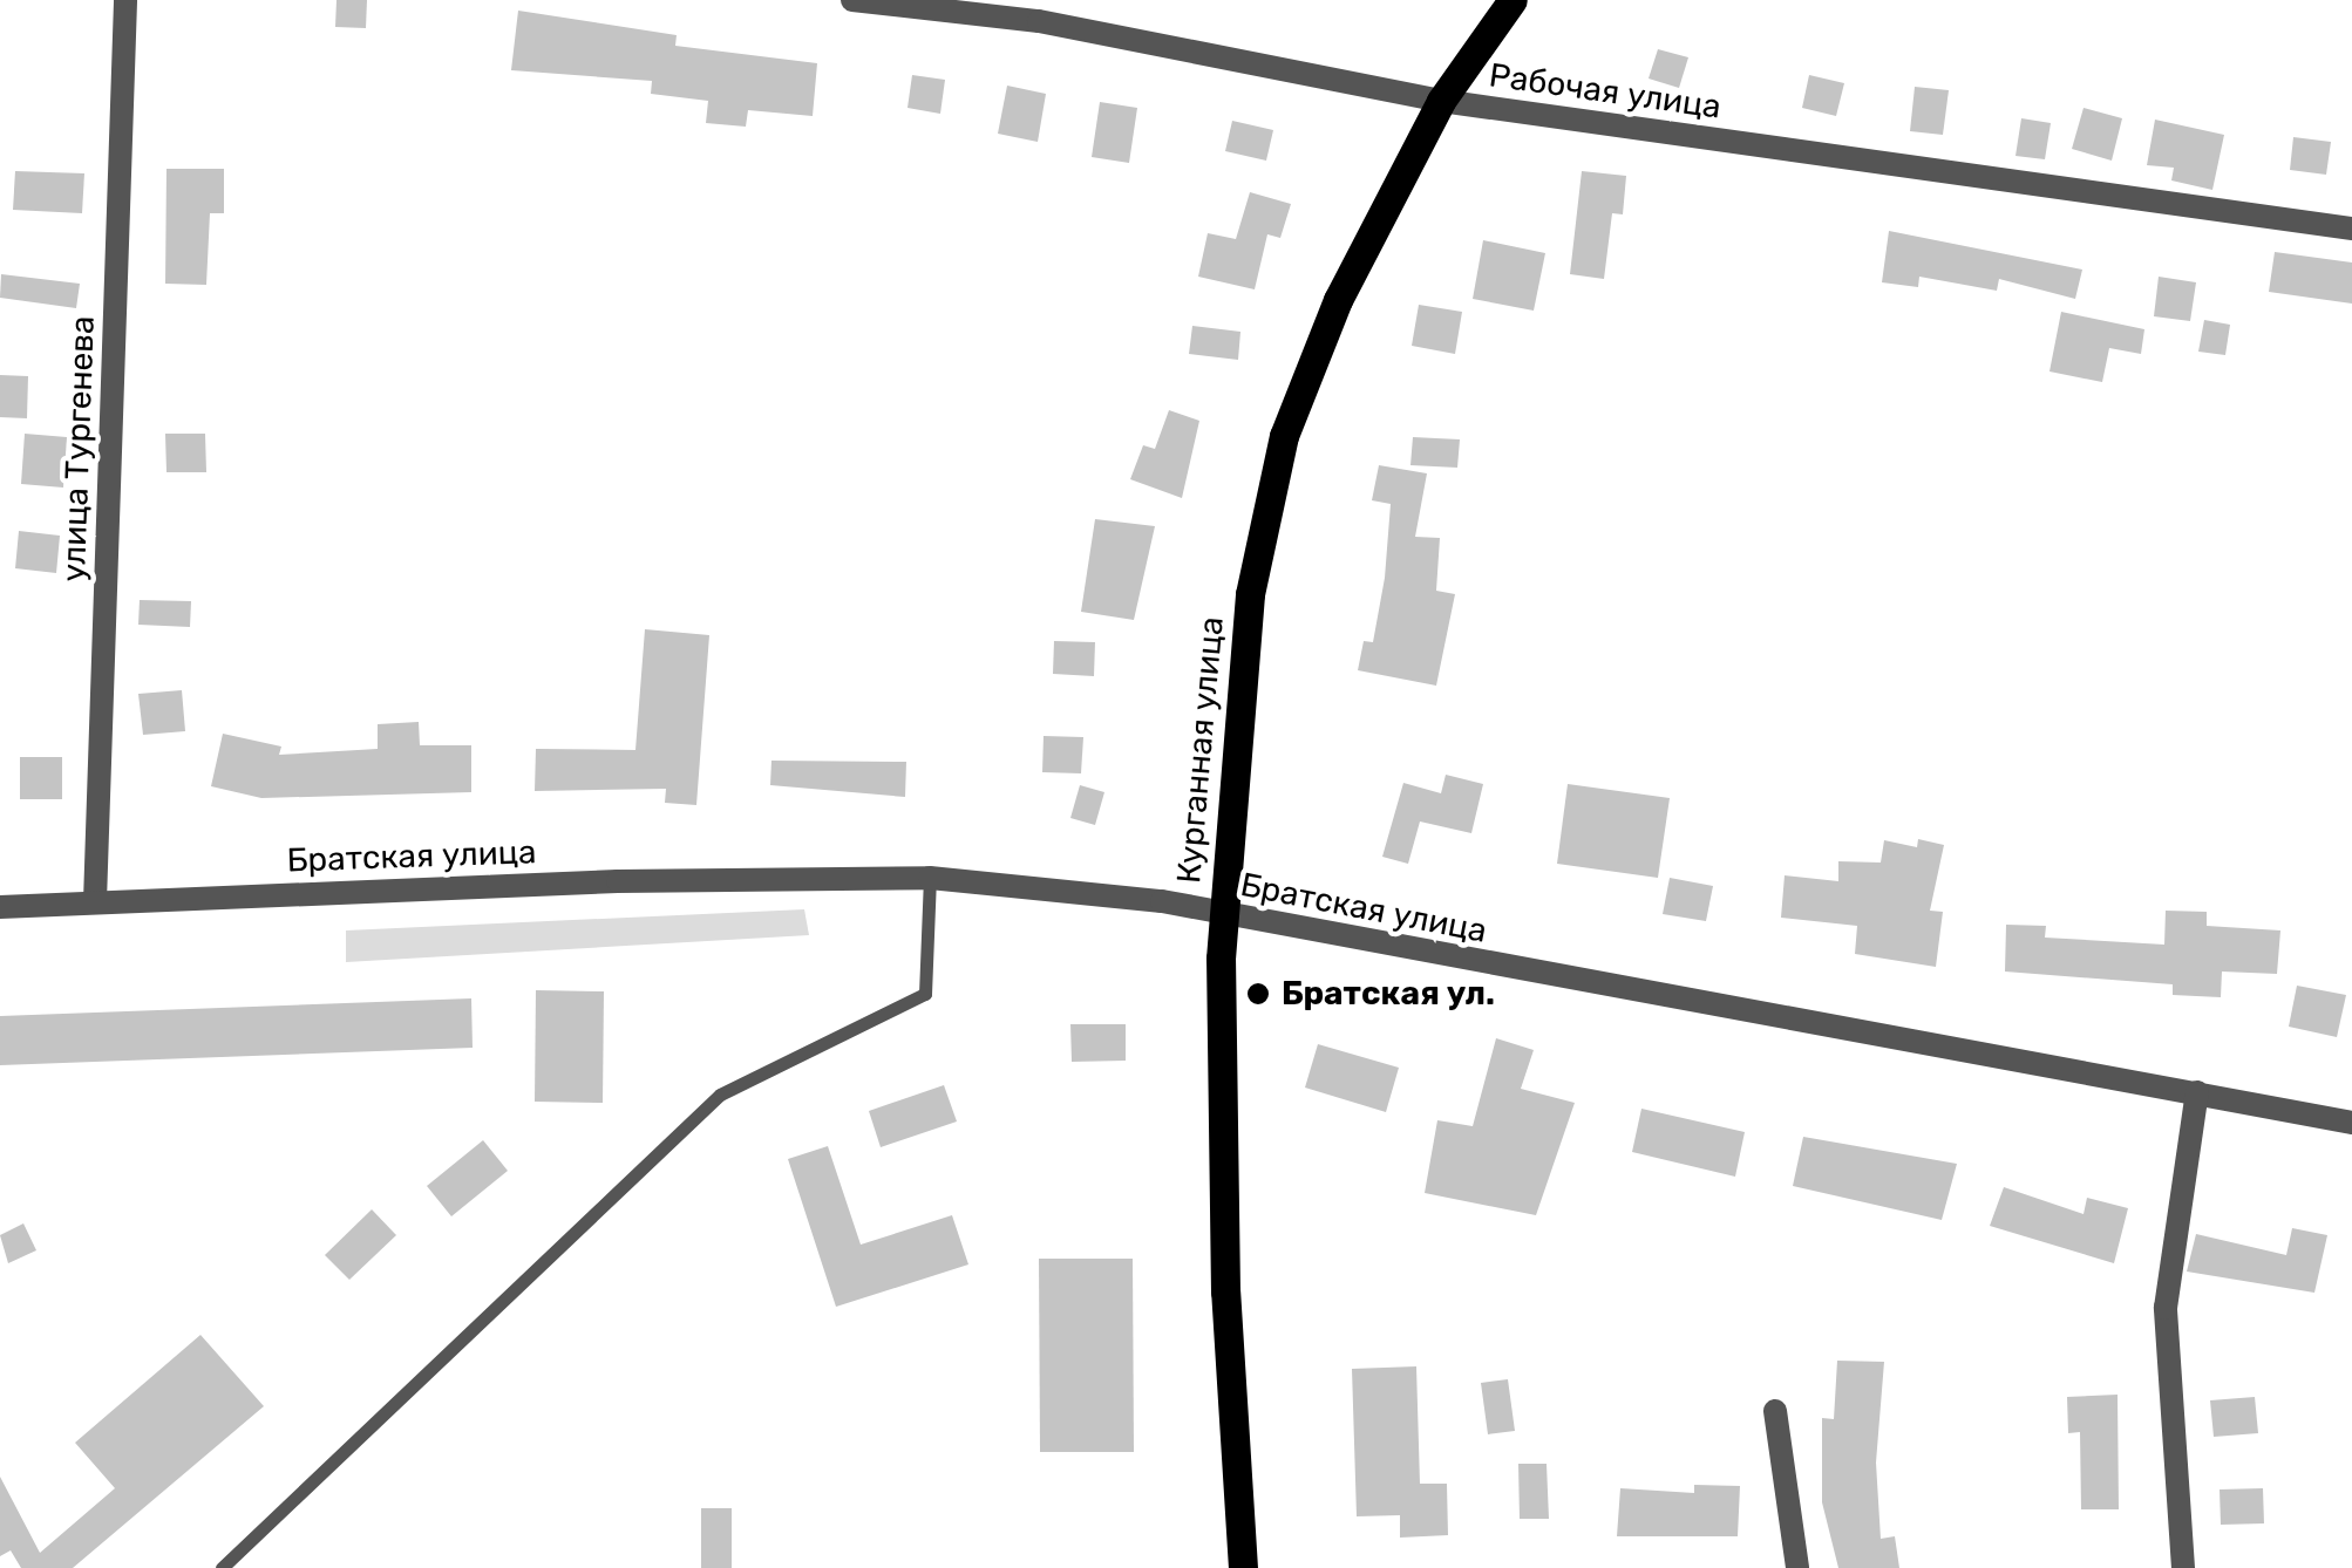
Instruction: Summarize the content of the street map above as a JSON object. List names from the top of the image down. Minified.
{"streets":{"main road":["Курганная улица"],"street":["Рабочая улица","улица Тургенева","Братская улица"]},"crossings":[["Рабочая улица","Курганная улица"],["улица Тургенева","Братская улица"],["Курганная улица","Братская улица"]],"places":["Братская ул."]}
